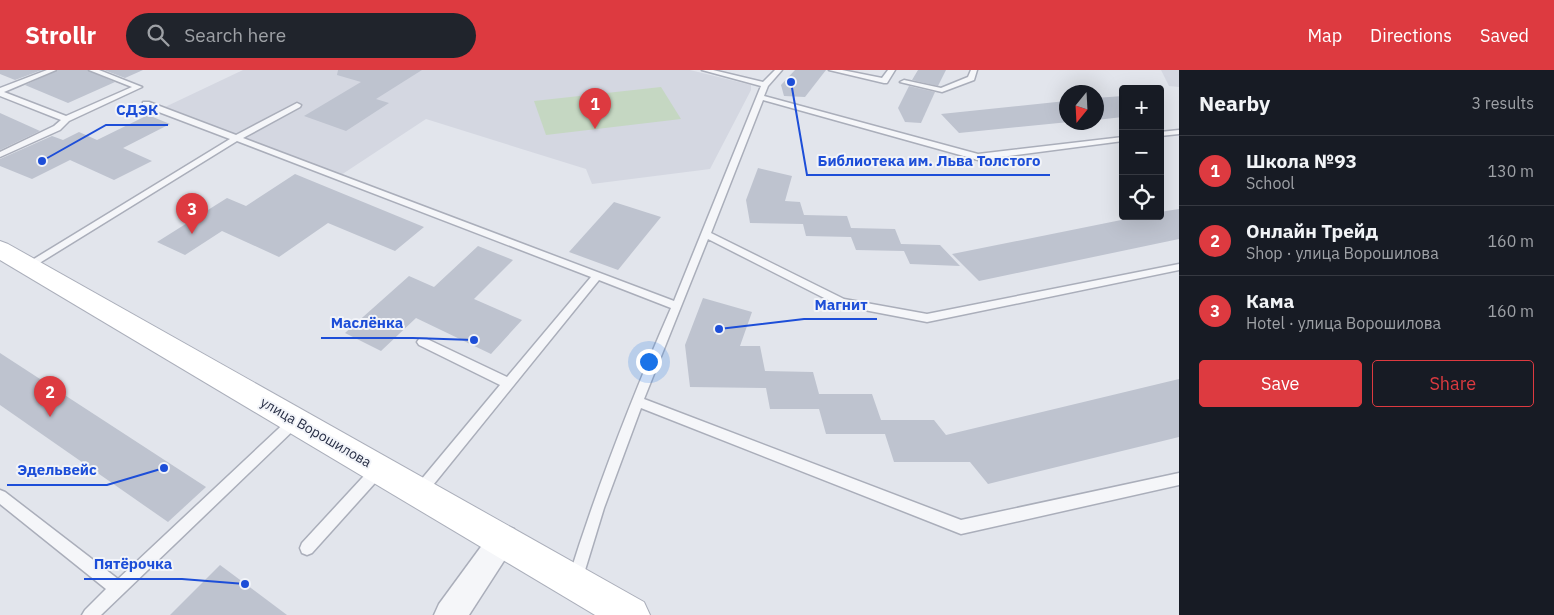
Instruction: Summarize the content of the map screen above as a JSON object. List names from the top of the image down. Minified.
{"streets":{"main road":["улица Ворошилова"]},"places":["Библиотека им. Льва Толстого","СДЭК","Магнит","Маслёнка","Эдельвейс","Пятёрочка"],"north":"bottom","page":{"header":"Strollr","search":"Search here","nav":["Map","Directions","Saved"],"heading":["Nearby","3 results"],"map_buttons":["+","−"],"pins":["1","3","2"],"list":[{"mark":"1","name":"Школа №93","note":"School","value":"130 m"},{"mark":"2","name":"Онлайн Трейд","note":"Shop · улица Ворошилова","value":"160 m"},{"mark":"3","name":"Кама","note":"Hotel · улица Ворошилова","value":"160 m"}],"buttons":["Save","Share"]}}
